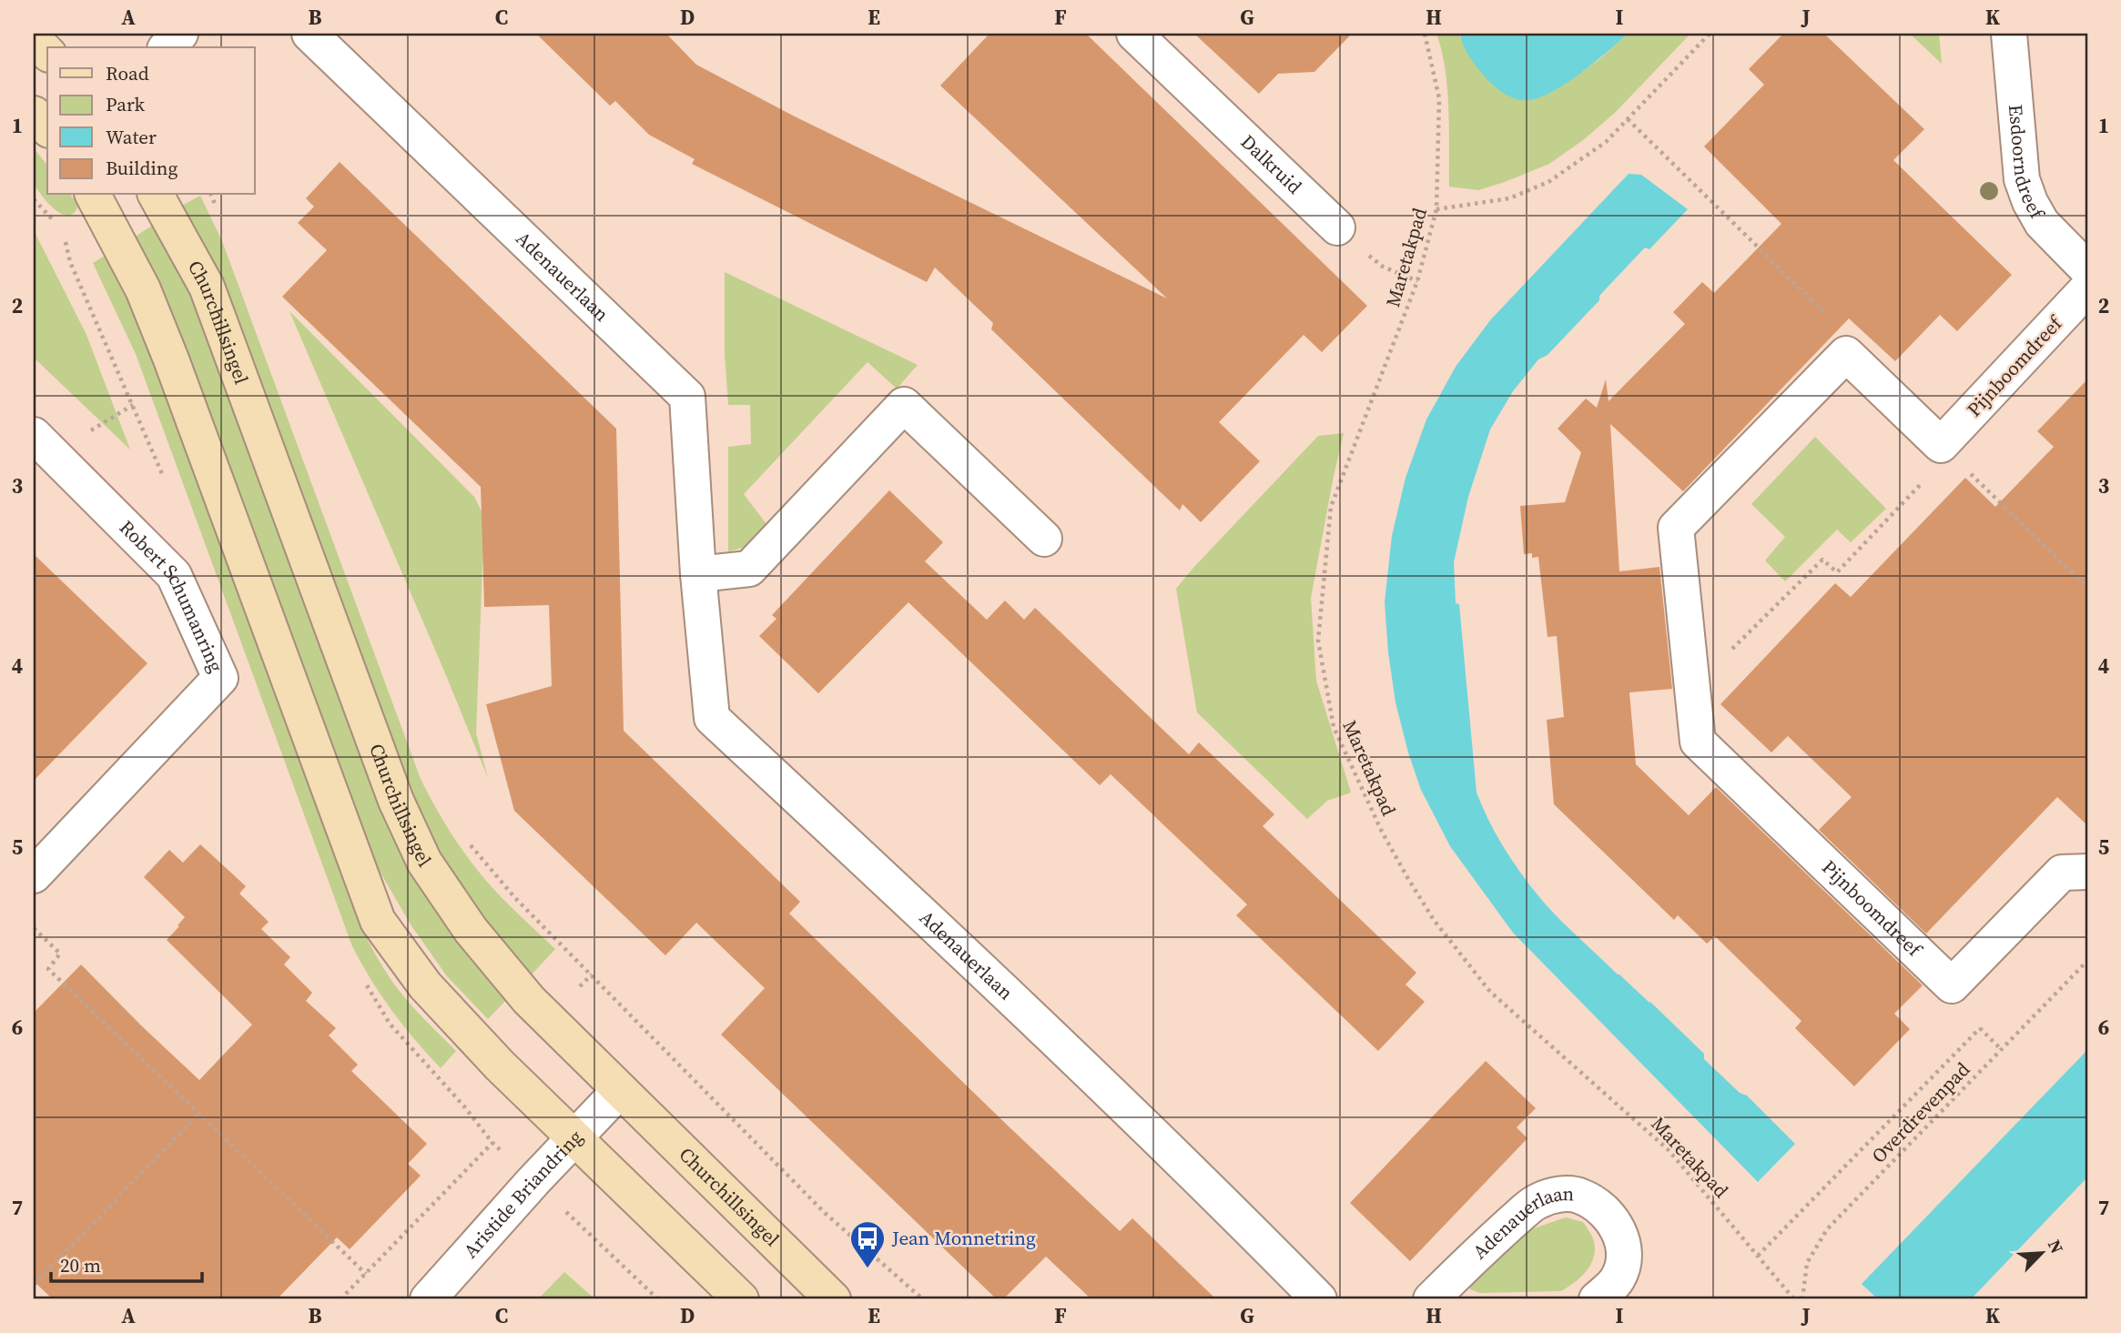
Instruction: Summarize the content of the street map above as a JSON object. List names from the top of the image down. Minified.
{"streets":{"street":["Esdoorndreef","Dalkruid","Adenauerlaan","Churchillsingel","Pijnboomdreef","Robert Schumanring","Aristide Briandring"],"path":["Maretakpad","Overdrevenpad"]},"crossings":[["Churchillsingel","Aristide Briandring"]],"places":{"bus stop":["Jean Monnetring"]},"legend":["Road","Park","Water","Building"],"scale_bar":"20 m","north":"top right","grid":{"columns":["A","B","C","D","E","F","G","H","I","J","K"],"rows":["1","2","3","4","5","6","7"]}}
